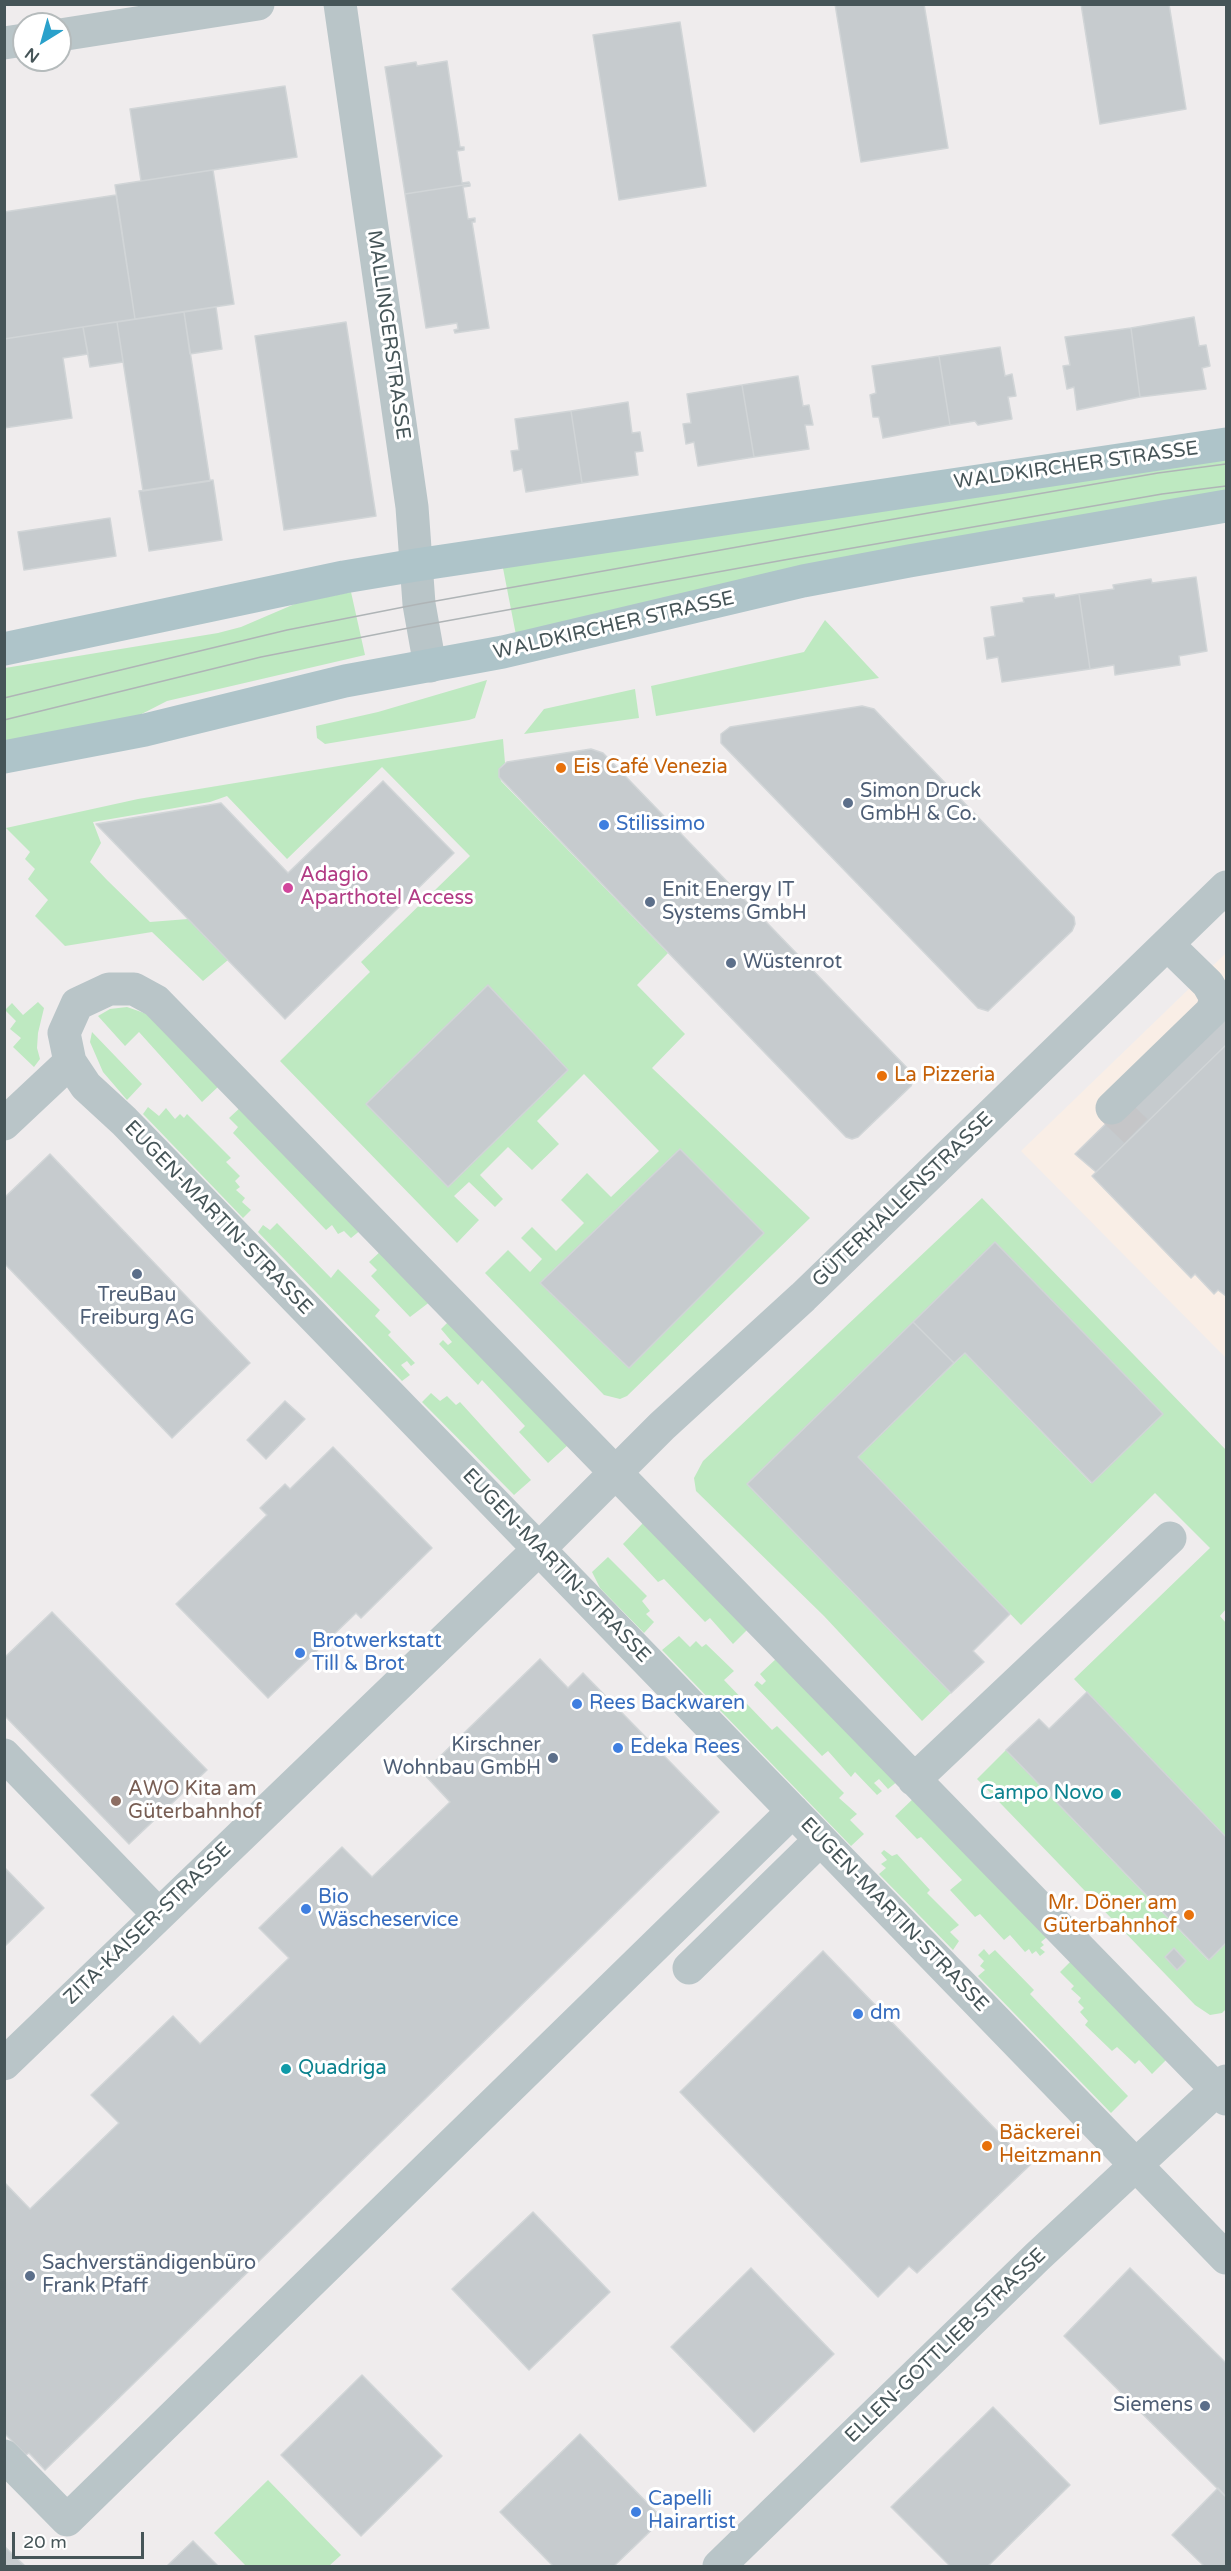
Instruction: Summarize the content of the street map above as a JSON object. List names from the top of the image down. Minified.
{"streets":{"main road":["WALDKIRCHER STRASSE"],"street":["MALLINGERSTRASSE","GÜTERHALLENSTRASSE","EUGEN-MARTIN-STRASSE","ZITA-KAISER-STRASSE","ELLEN-GOTTLIEB-STRASSE"]},"crossings":[["MALLINGERSTRASSE","WALDKIRCHER STRASSE"],["GÜTERHALLENSTRASSE","EUGEN-MARTIN-STRASSE"],["GÜTERHALLENSTRASSE","ZITA-KAISER-STRASSE"],["EUGEN-MARTIN-STRASSE","ZITA-KAISER-STRASSE"],["EUGEN-MARTIN-STRASSE","ELLEN-GOTTLIEB-STRASSE"]],"places":["Eis Café Venezia","Simon Druck GmbH & Co.","Stilissimo","Adagio Aparthotel Access","Enit Energy IT Systems GmbH","Wüstenrot","La Pizzeria","TreuBau Freiburg AG","Brotwerkstatt Till & Brot","Rees Backwaren","Edeka Rees","Kirschner Wohnbau GmbH","Campo Novo","AWO Kita am Güterbahnhof","Bio Wäscheservice","Mr. Döner am Güterbahnhof","dm","Quadriga","Bäckerei Heitzmann","Sachverständigenbüro Frank Pfaff","Siemens","Capelli Hairartist"],"scale_bar":"20 m","north":"bottom left"}
